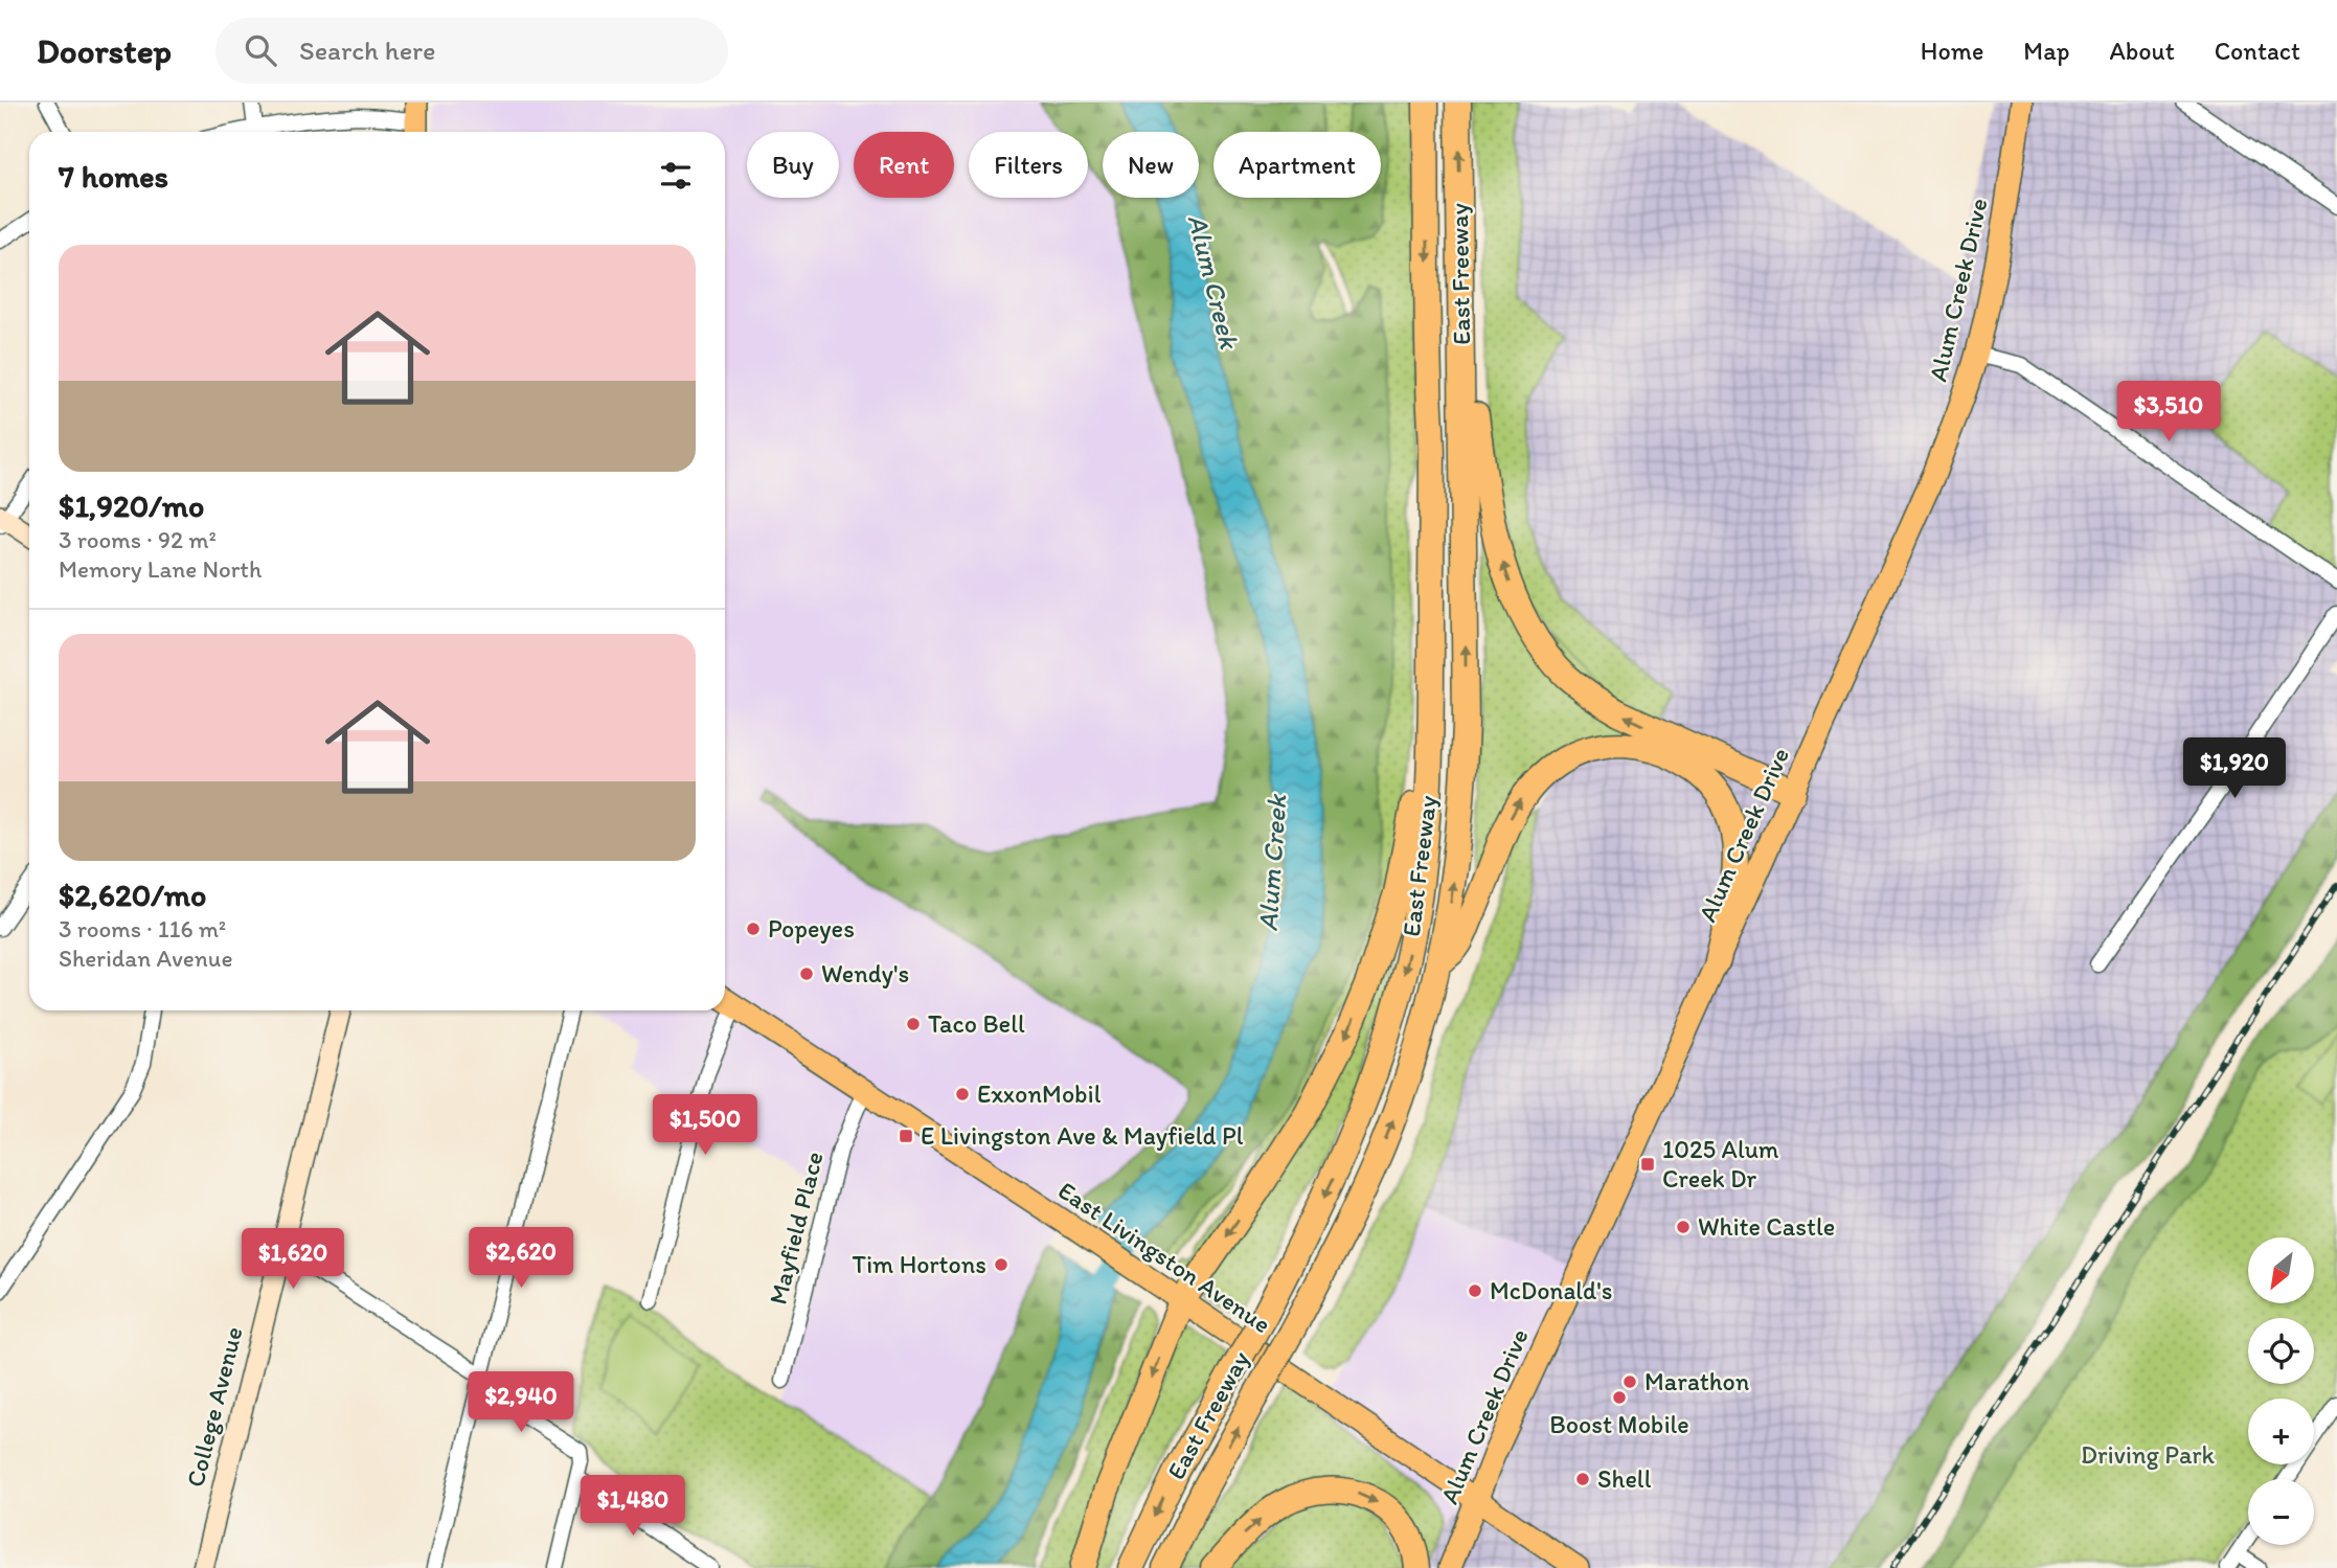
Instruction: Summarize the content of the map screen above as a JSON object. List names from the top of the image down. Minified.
{"streets":{"highway":["East Freeway"],"main road":["Alum Creek Drive","East Livingston Avenue","College Avenue"],"street":["Mayfield Place"]},"crossings":[["Alum Creek Drive","East Livingston Avenue"],["Mayfield Place","East Livingston Avenue"]],"water":["Alum Creek"],"parks":["Driving Park"],"places":{"other":["Popeyes","Wendy's","Taco Bell","ExxonMobil","White Castle","Tim Hortons","McDonald's","Marathon","Boost Mobile","Shell"],"transit":["E Livingston Ave & Mayfield Pl","1025 Alum Creek Dr"]},"north":"bottom left","page":{"header":"Doorstep","search":"Search here","nav":["Home","Map","About","Contact"],"chip":["Buy","Rent","Filters","New","Apartment"],"heading":"7 homes","list":[{"name":"$1,920/mo","note":"3 rooms · 92 m² · Memory Lane North"},{"name":"$2,620/mo","note":"3 rooms · 116 m² · Sheridan Avenue"}],"price":["$3,510","$1,920","$1,500","$2,620","$1,620","$2,940","$1,480"],"map_buttons":["+","−"]}}
